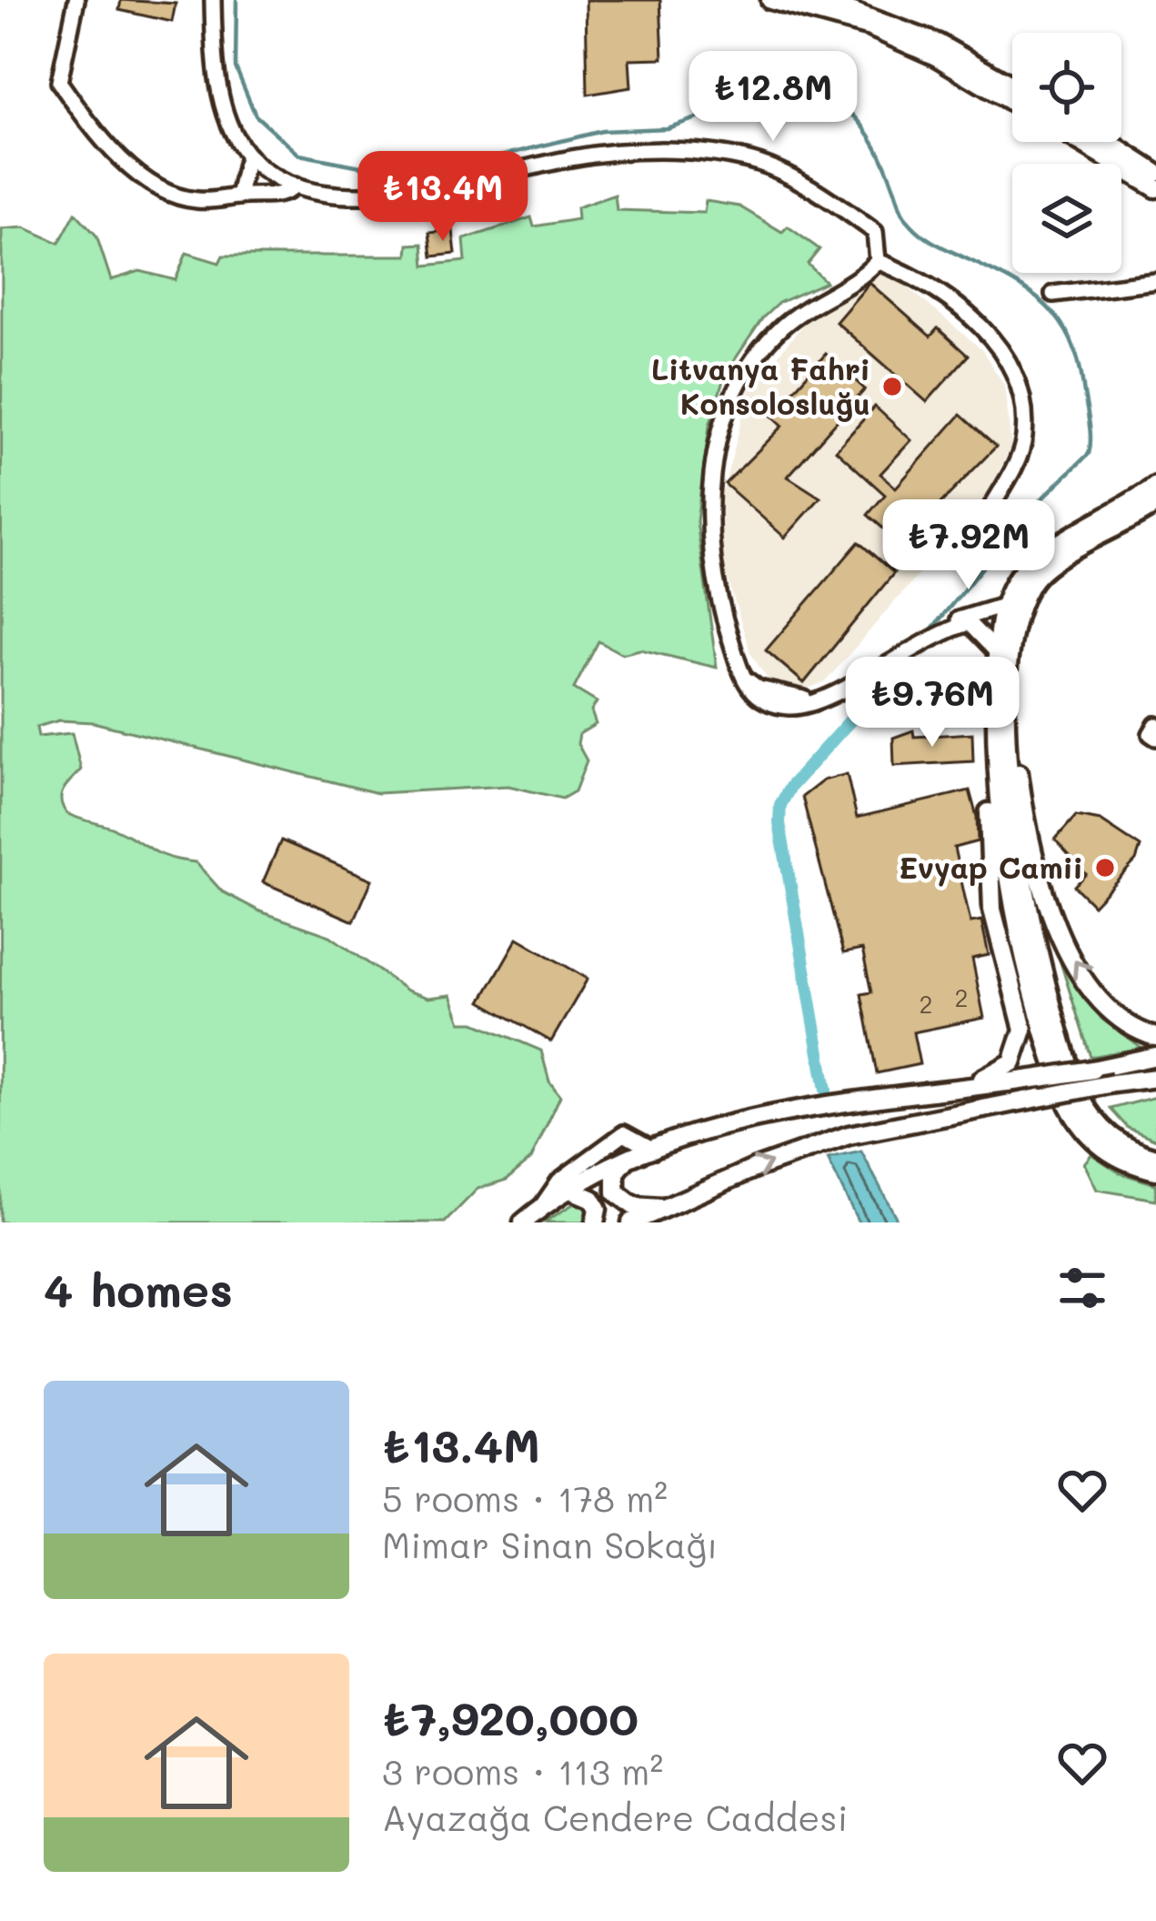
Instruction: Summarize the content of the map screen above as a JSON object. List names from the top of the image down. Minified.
{"places":["Litvanya Fahri Konsolosluğu","Evyap Camii"],"house_numbers":["2","2"],"page":{"price":["₺12.8M","₺13.4M","₺7.92M","₺9.76M"],"heading":"4 homes","list":[{"name":"₺13.4M","note":"5 rooms · 178 m² · Mimar Sinan Sokağı"},{"name":"₺7,920,000","note":"3 rooms · 113 m² · Ayazağa Cendere Caddesi"}]}}
